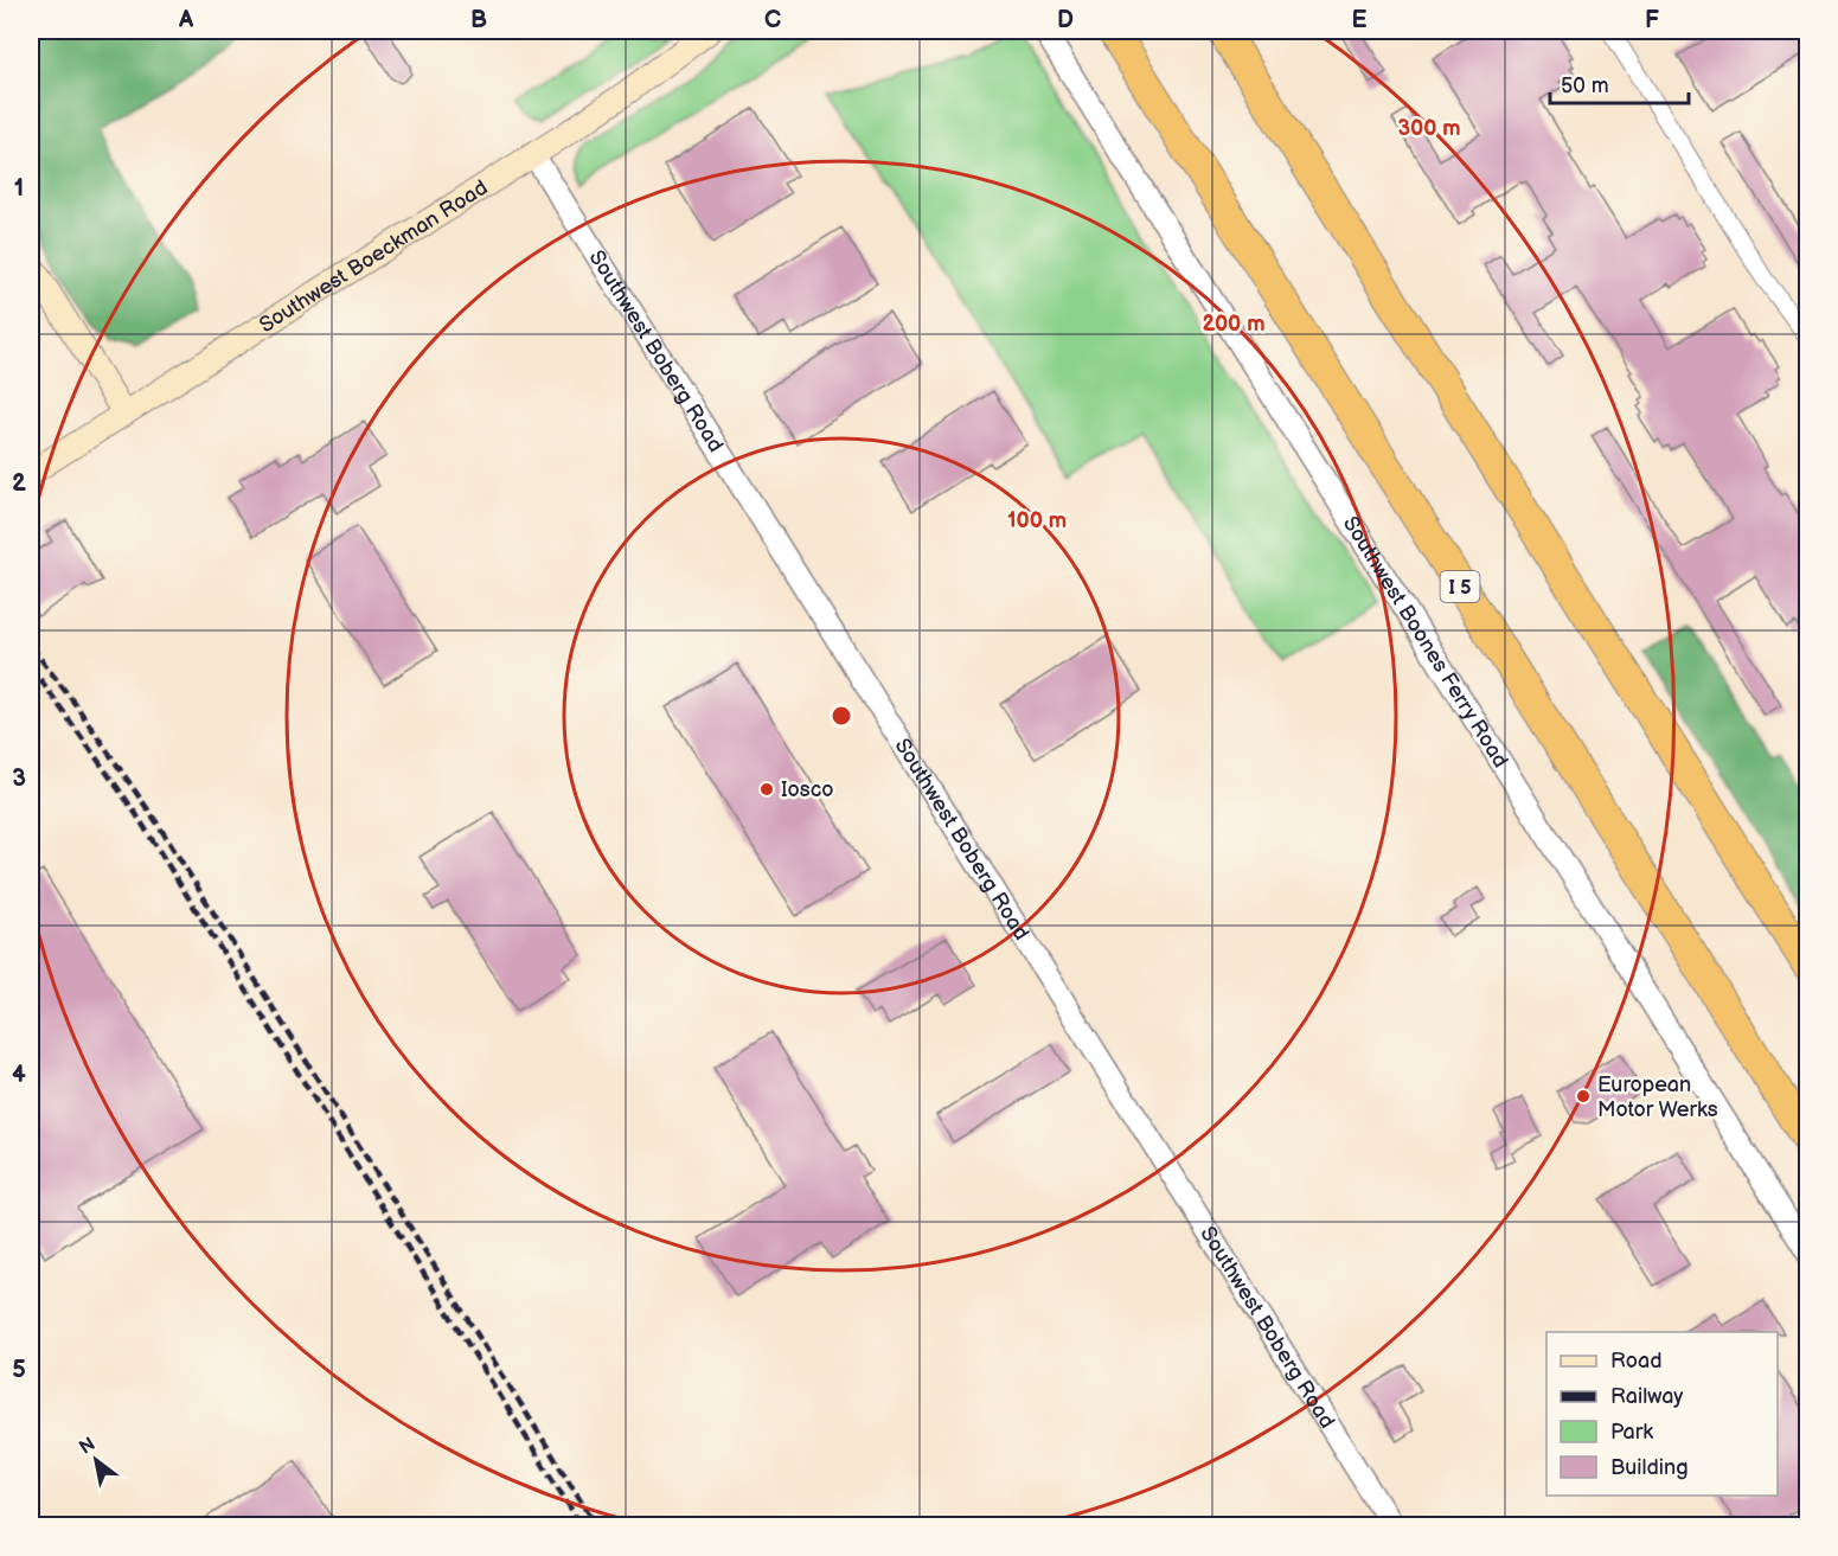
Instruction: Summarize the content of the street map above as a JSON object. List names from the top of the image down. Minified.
{"streets":{"highway":["I 5"],"main road":["Southwest Boeckman Road"],"street":["Southwest Boberg Road","Southwest Boones Ferry Road"]},"crossings":[["Southwest Boeckman Road","Southwest Boberg Road"]],"places":["Iosco","European Motor Werks"],"legend":["Road","Railway","Park","Building"],"scale_bar":"50 m","north":"top left","grid":{"columns":["A","B","C","D","E","F"],"rows":["1","2","3","4","5"]},"rings":["300 m","200 m","100 m"]}
